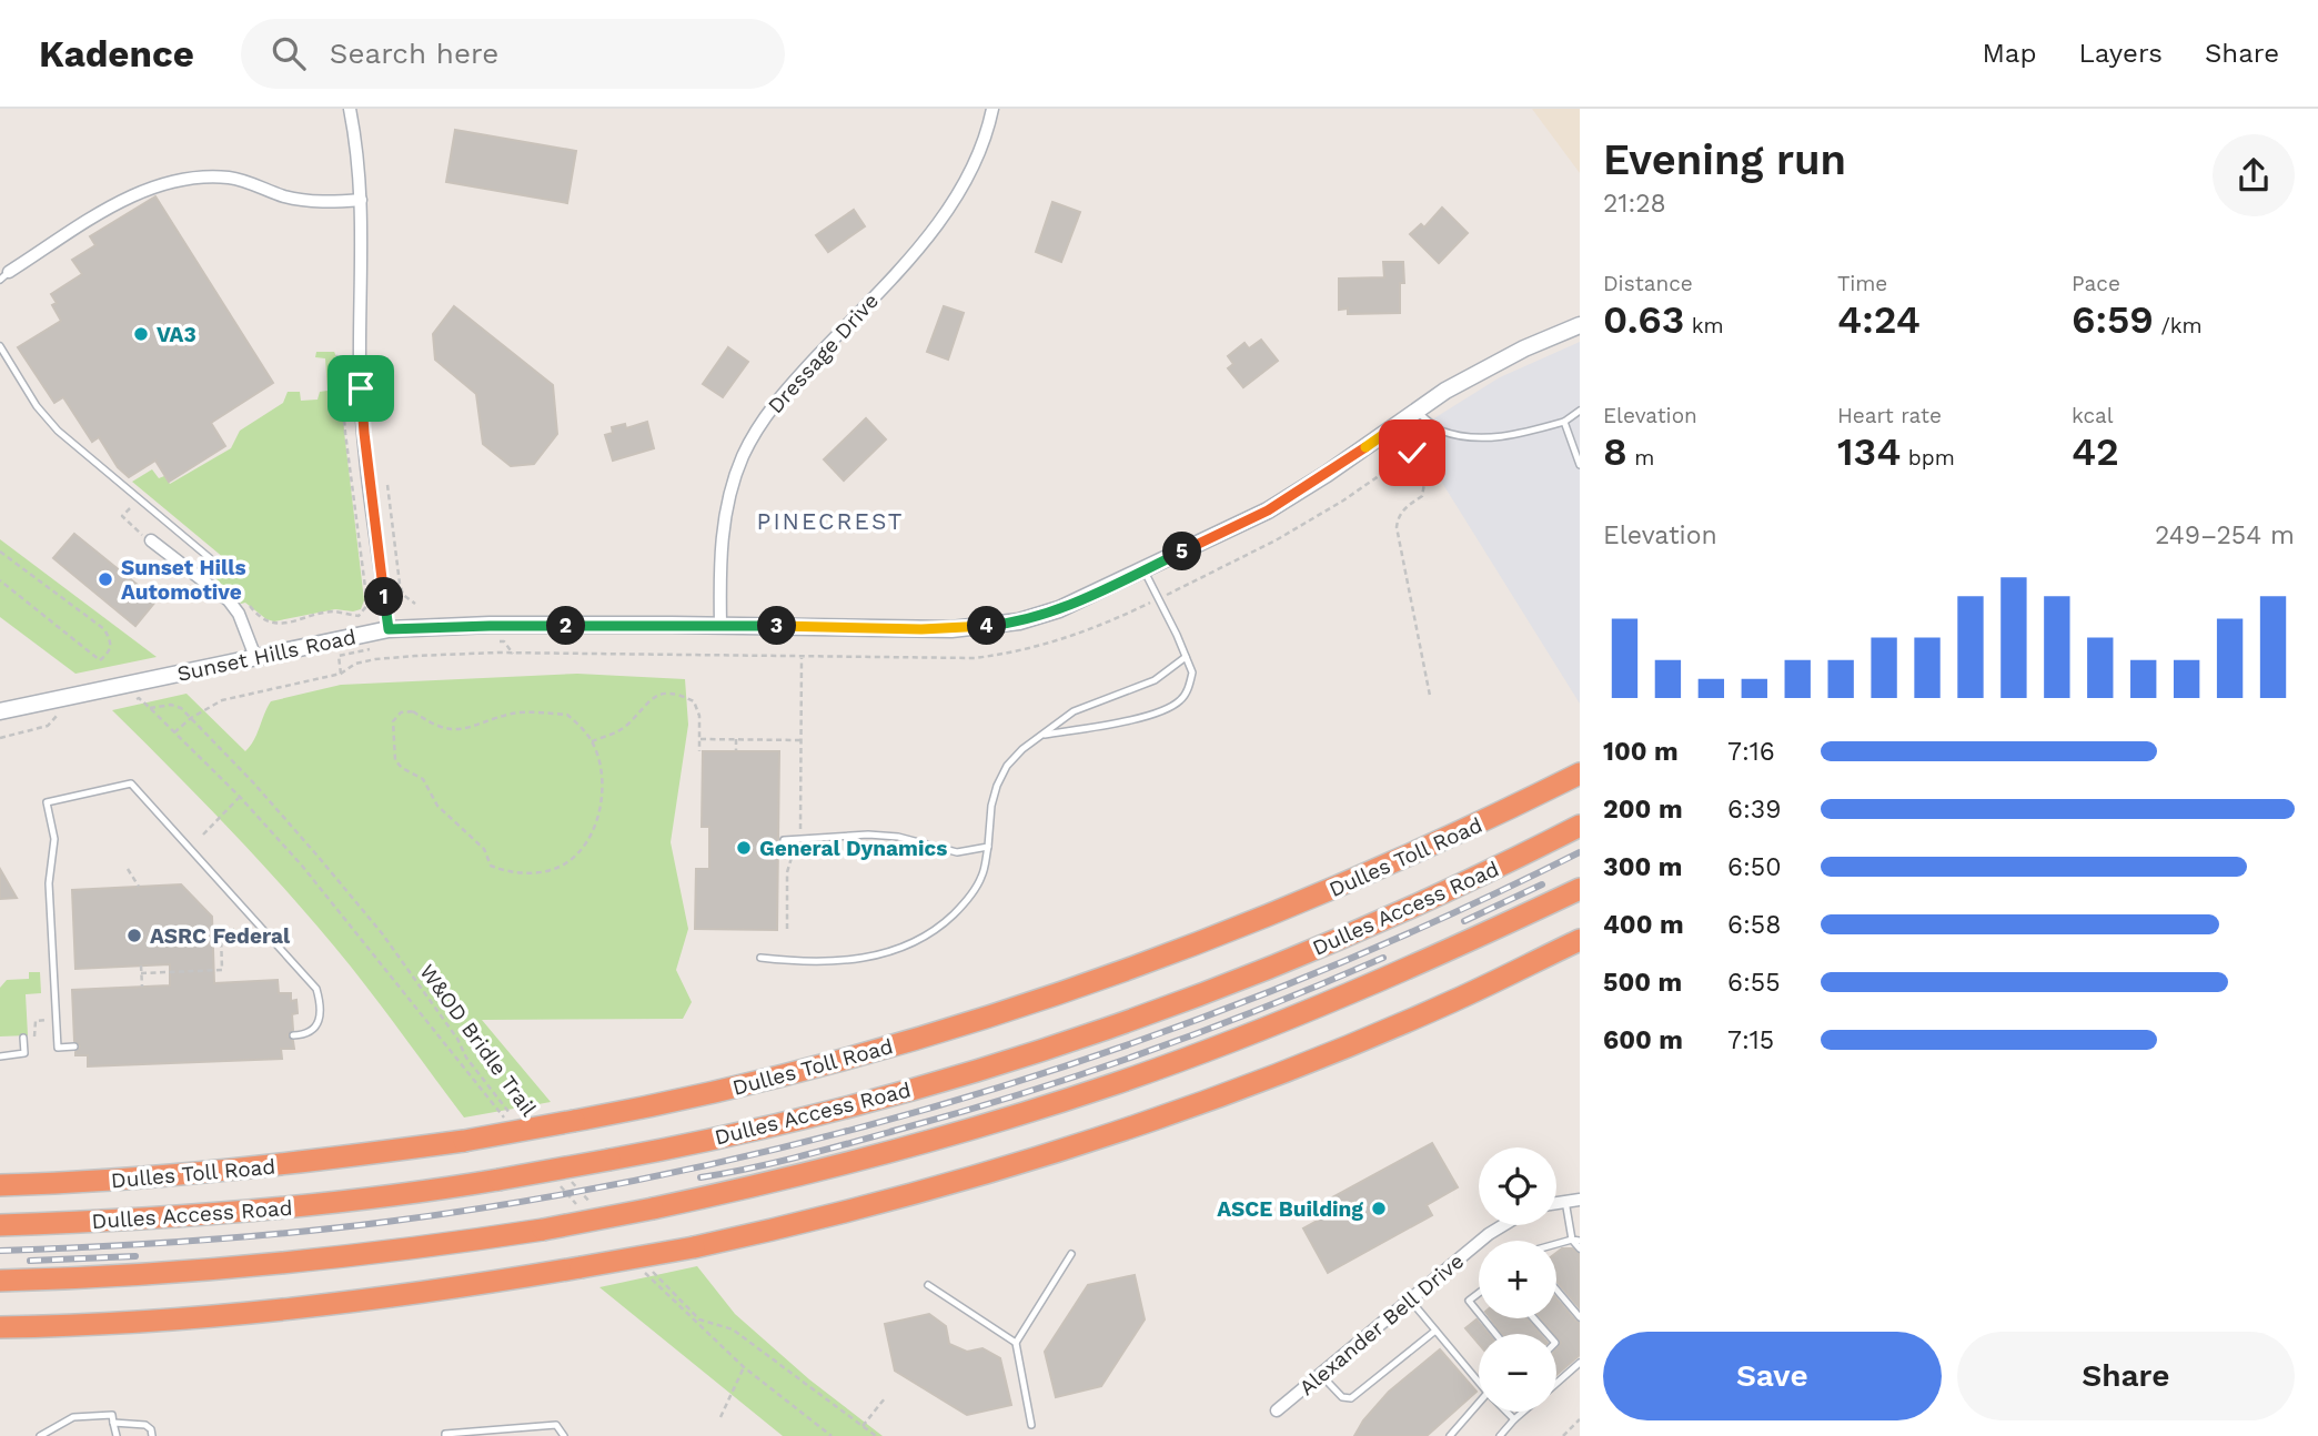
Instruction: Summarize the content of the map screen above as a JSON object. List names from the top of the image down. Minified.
{"streets":{"highway":["Dulles Toll Road","Dulles Access Road"],"main road":["Sunset Hills Road"],"street":["Dressage Drive","Alexander Bell Drive"],"path":["W&OD Bridle Trail"]},"crossings":[["Dressage Drive","Sunset Hills Road"]],"districts":["PINECREST"],"places":["VA3","Sunset Hills Automotive","General Dynamics","ASRC Federal","ASCE Building"],"page":{"header":"Kadence","search":"Search here","nav":["Map","Layers","Share"],"heading":["Evening run","21:28"],"stats":[["Distance","0.63 km"],["Time","4:24"],["Pace","6:59 /km"],["Elevation","8 m"],["Heart rate","134 bpm"],["kcal","42"]],"chart":["Elevation","249–254 m"],"pins":["5","1","2","3","4"],"list":[{"name":"100 m","note":"7:16"},{"name":"200 m","note":"6:39"},{"name":"300 m","note":"6:50"},{"name":"400 m","note":"6:58"},{"name":"500 m","note":"6:55"},{"name":"600 m","note":"7:15"}],"map_buttons":["+","−"],"buttons":["Save","Share"]}}
